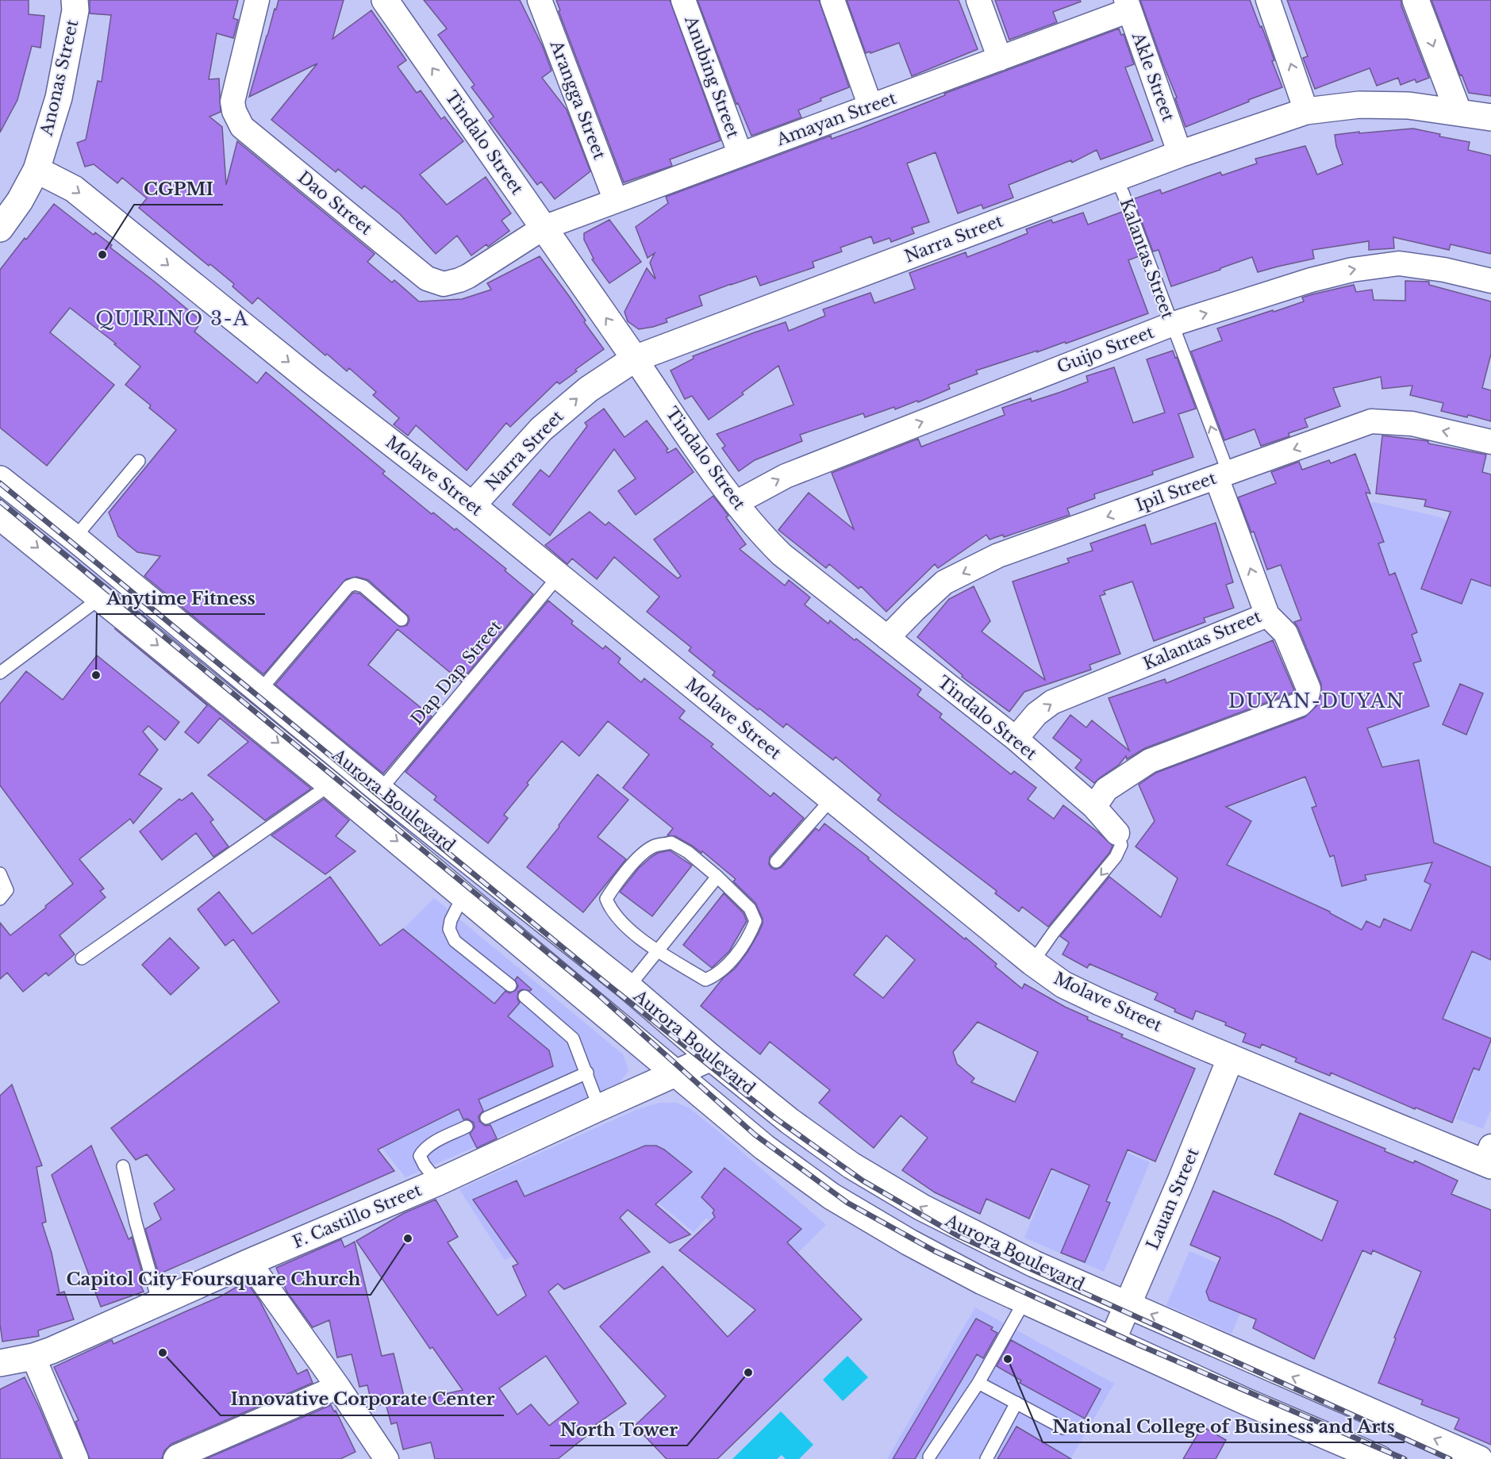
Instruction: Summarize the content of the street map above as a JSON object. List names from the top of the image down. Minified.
{"streets":{"street":["Anubing Street","Akle Street","Anonas Street","Arangga Street","Amayan Street","Tindalo Street","Dao Street","Narra Street","Kalantas Street","Guijo Street","Molave Street","Ipil Street","Aurora Boulevard","Lauan Street","F. Castillo Street"],"lane":["Dap Dap Street"]},"crossings":[["Anubing Street","Amayan Street"],["Akle Street","Amayan Street"],["Akle Street","Narra Street"],["Anonas Street","Molave Street"],["Arangga Street","Amayan Street"],["Amayan Street","Tindalo Street"],["Amayan Street","Dao Street"],["Tindalo Street","Dao Street"],["Tindalo Street","Narra Street"],["Tindalo Street","Kalantas Street"],["Tindalo Street","Guijo Street"],["Tindalo Street","Ipil Street"],["Narra Street","Kalantas Street"],["Narra Street","Molave Street"],["Kalantas Street","Guijo Street"],["Kalantas Street","Ipil Street"],["Molave Street","Dap Dap Street"],["Molave Street","Lauan Street"],["Dap Dap Street","Aurora Boulevard"],["Aurora Boulevard","Lauan Street"],["Aurora Boulevard","F. Castillo Street"]],"one_way":["Tindalo Street","Guijo Street","Ipil Street"],"districts":["QUIRINO 3-A","DUYAN-DUYAN"],"places":["CGPMI","Anytime Fitness","Capitol City Foursquare Church","Innovative Corporate Center","National College of Business and Arts","North Tower"]}
